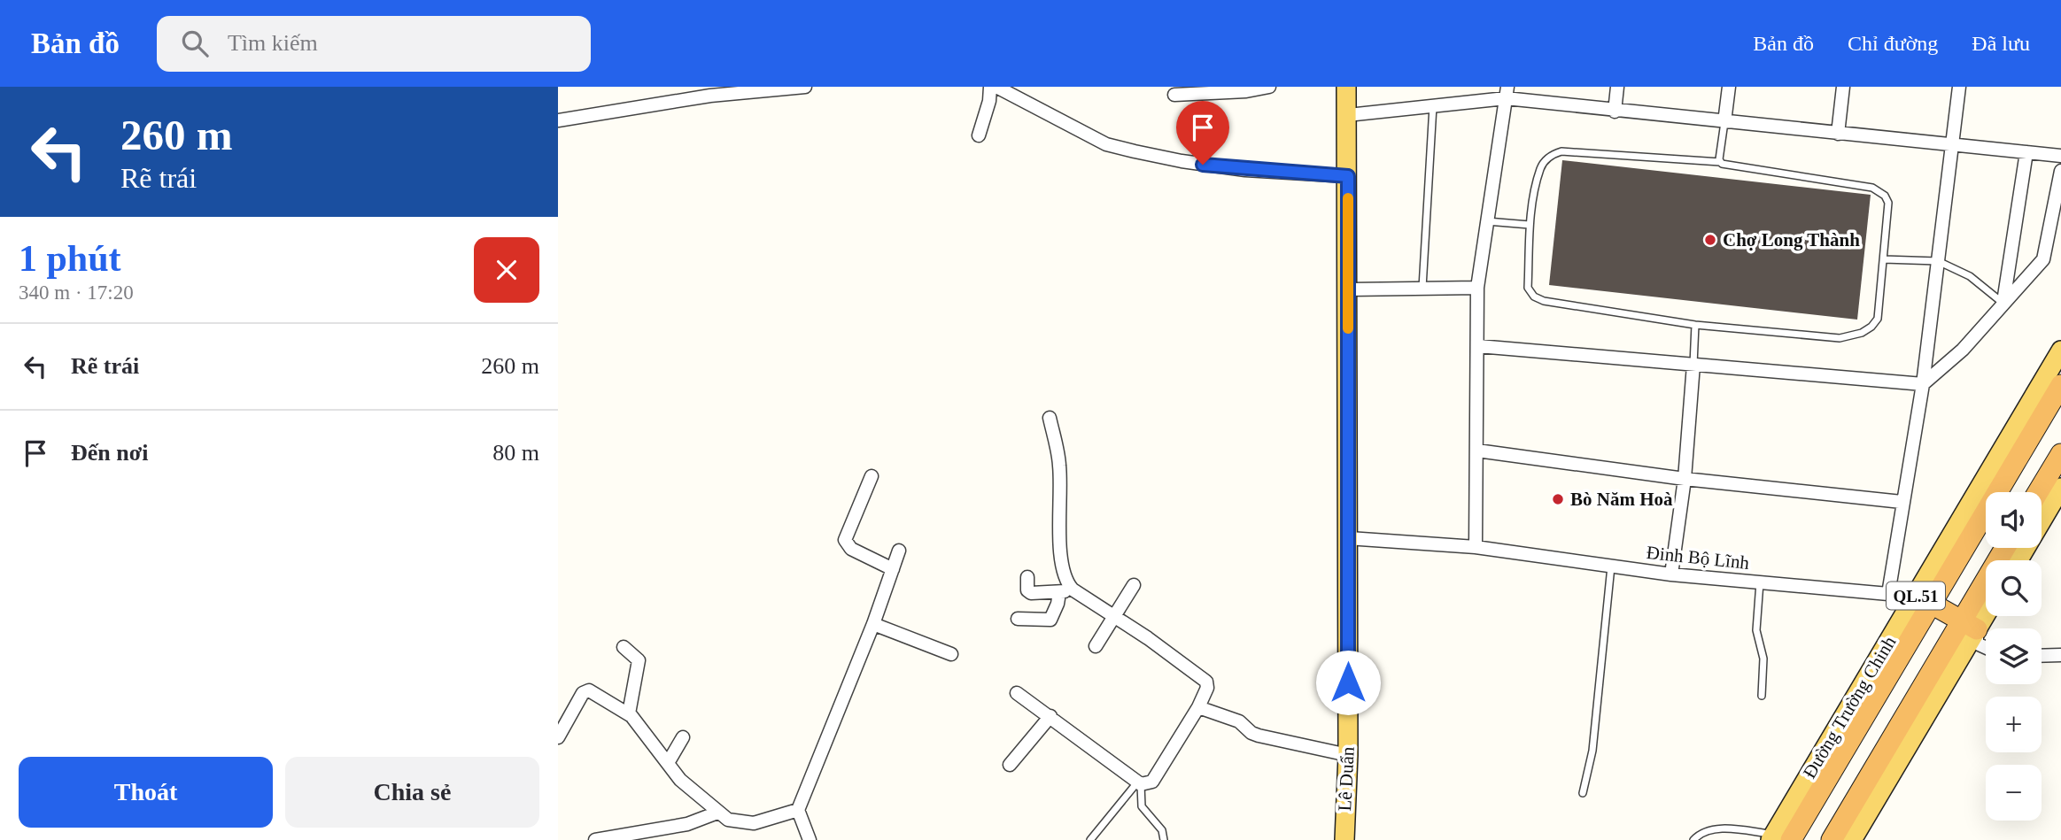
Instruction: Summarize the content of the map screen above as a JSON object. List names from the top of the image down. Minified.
{"streets":{"highway":["QL.51","Đường Trường Chinh"],"main road":["Lê Duẩn"],"street":["Đinh Bộ Lĩnh"]},"crossings":[["Đinh Bộ Lĩnh","Đường Trường Chinh"],["Đinh Bộ Lĩnh","Lê Duẩn"]],"places":["Chợ Long Thành","Bò Năm Hoà"],"page":{"header":"Bản đồ","search":"Tìm kiếm","nav":["Bản đồ","Chỉ đường","Đã lưu"],"turn":["260 m","Rẽ trái"],"heading":["1 phút","340 m · 17:20"],"list":[{"name":"Rẽ trái","value":"260 m"},{"name":"Đến nơi","value":"80 m"}],"map_buttons":["+","−"],"buttons":["Thoát","Chia sẻ"]}}
